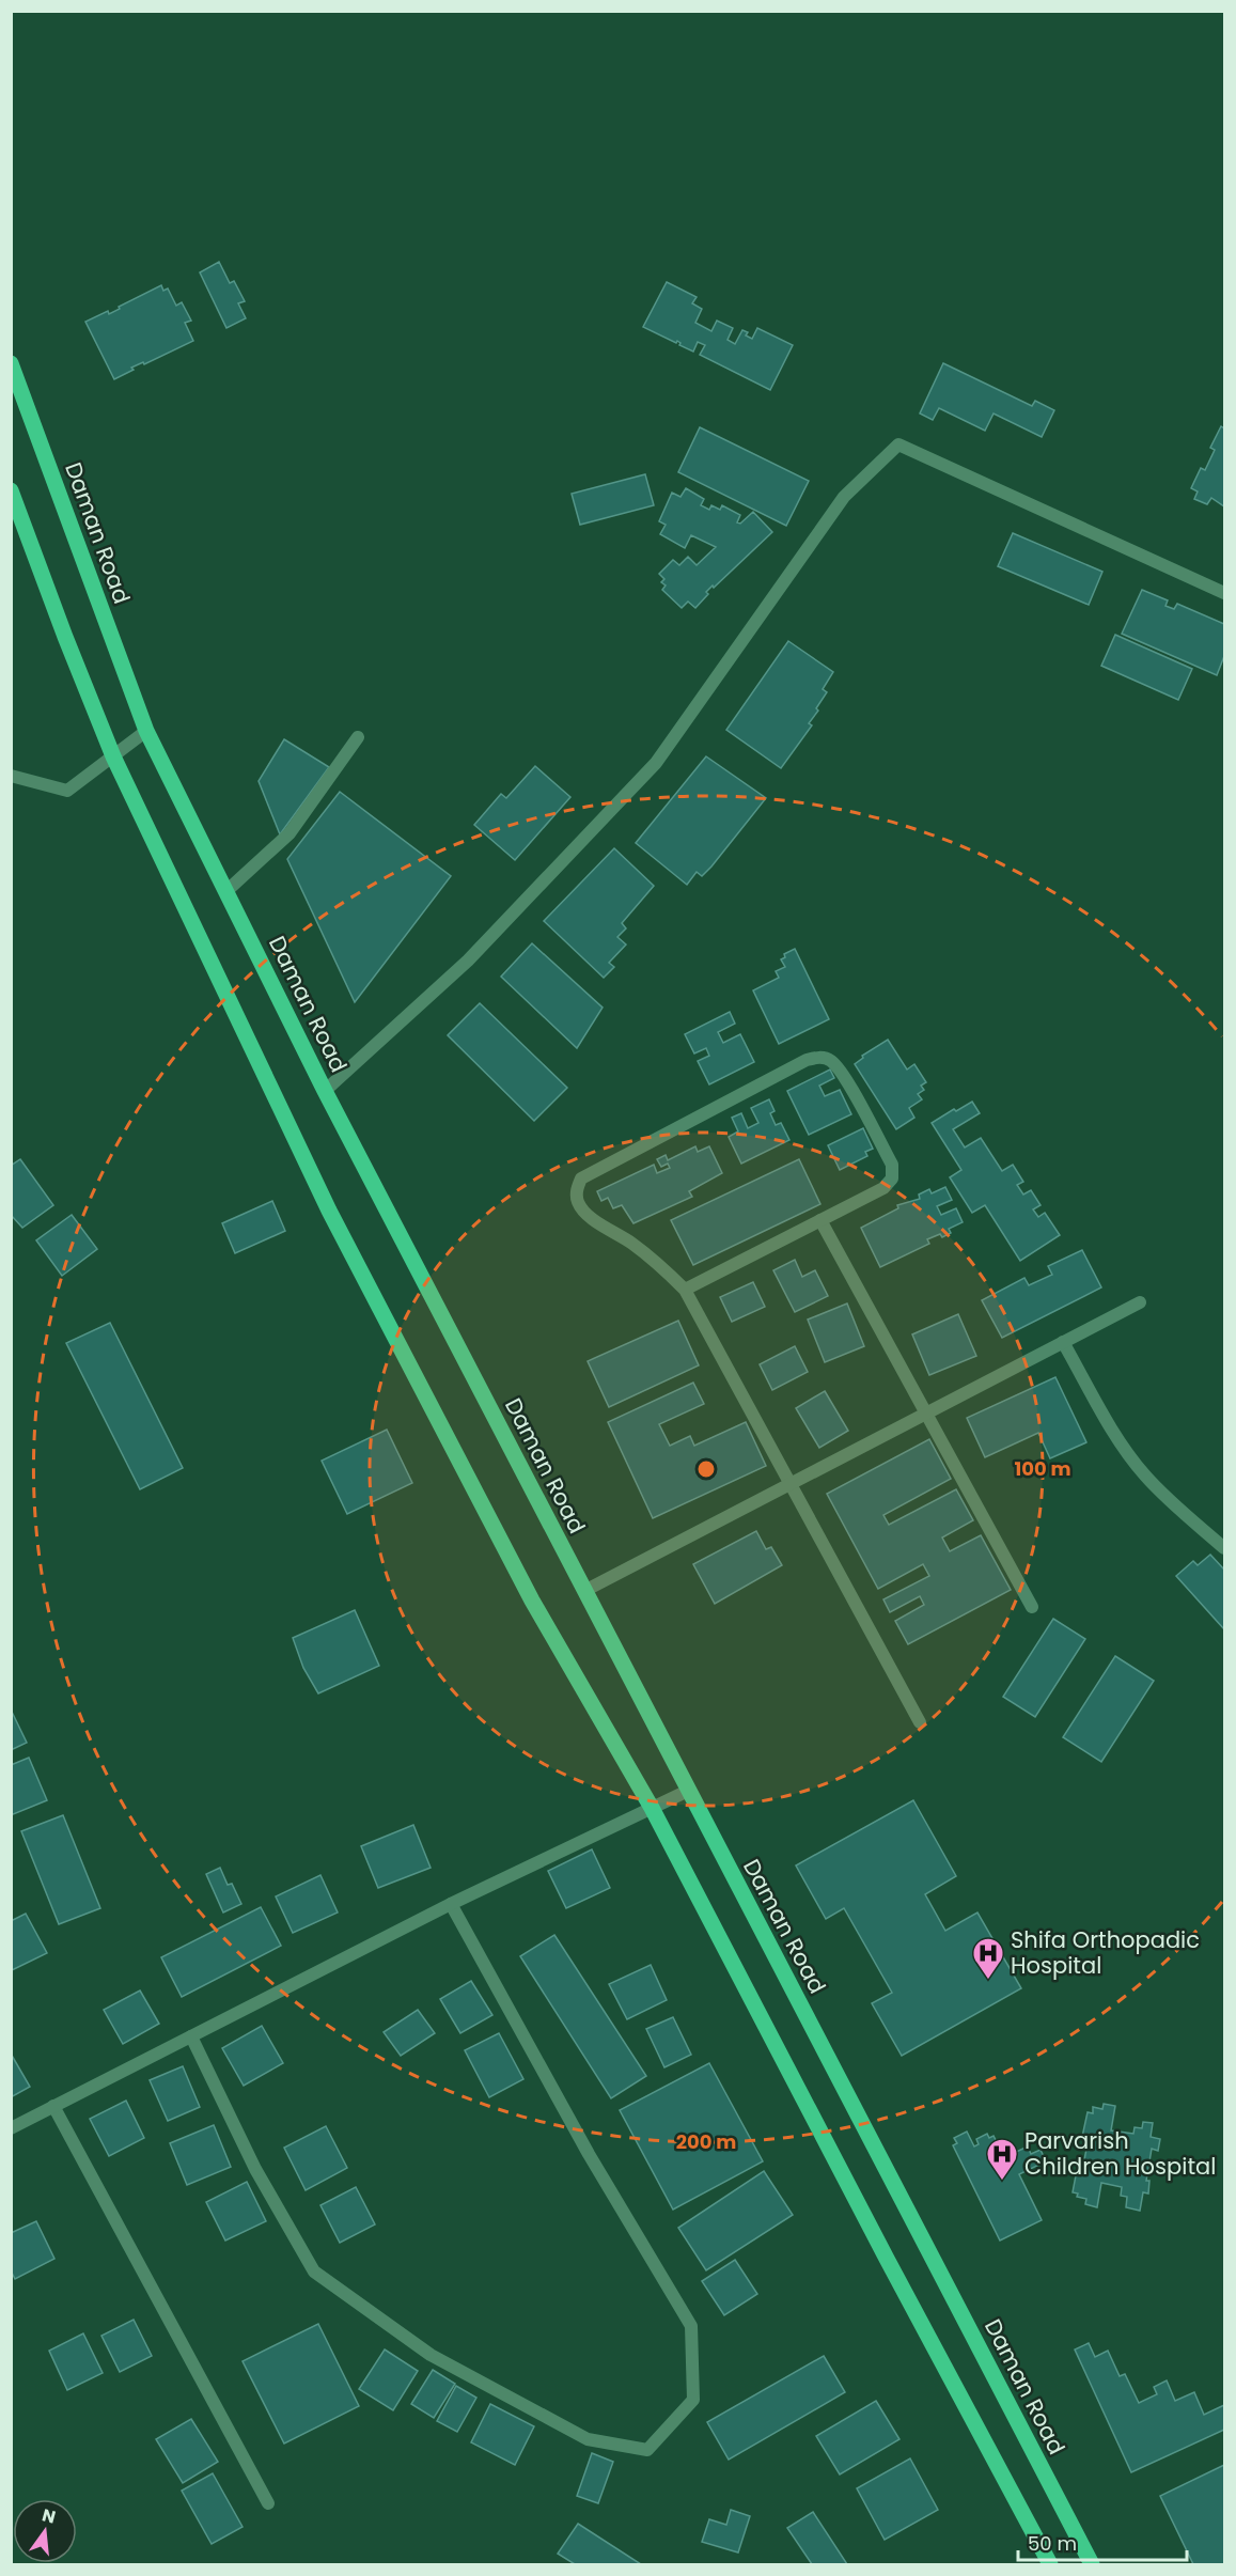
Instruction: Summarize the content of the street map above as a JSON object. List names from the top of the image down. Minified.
{"streets":{"main road":["Daman Road"]},"places":{"hospital":["Shifa Orthopadic Hospital","Parvarish Children Hospital"]},"scale_bar":"50 m","north":"top","rings":["100 m","200 m"]}
